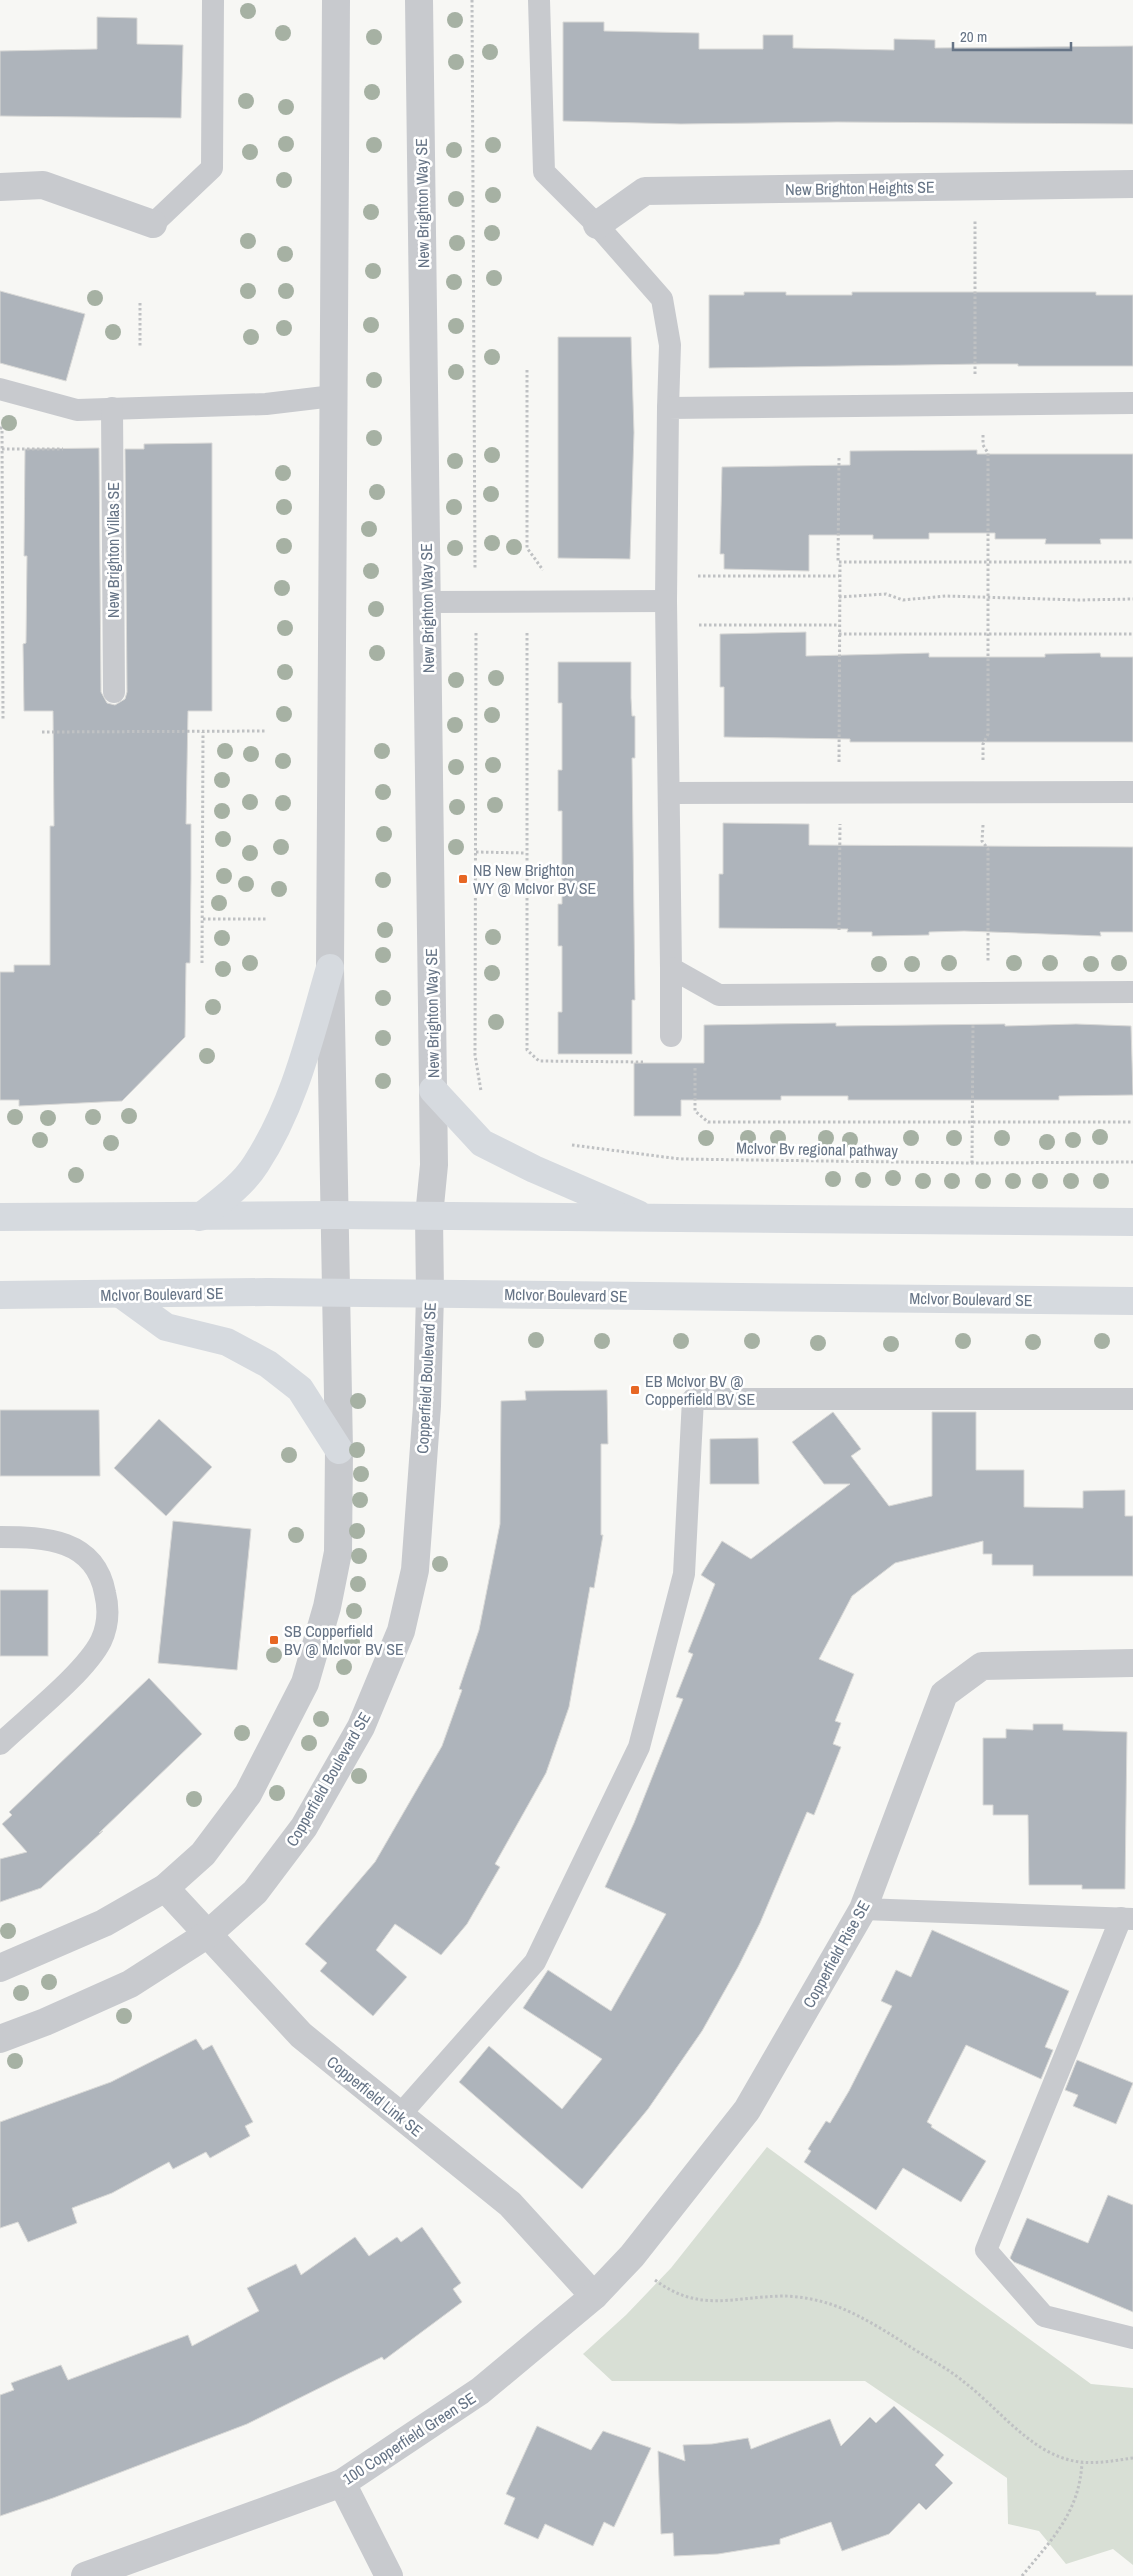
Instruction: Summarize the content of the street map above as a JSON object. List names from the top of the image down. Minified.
{"streets":{"main road":["McIvor Boulevard SE"],"street":["New Brighton Heights SE","New Brighton Way SE","Copperfield Boulevard SE","Copperfield Rise SE","Copperfield Link SE","100 Copperfield Green SE"],"lane":["New Brighton Villas SE"],"path":["McIvor Bv regional pathway"]},"crossings":[["New Brighton Way SE","Copperfield Boulevard SE"],["McIvor Boulevard SE","Copperfield Boulevard SE"],["Copperfield Boulevard SE","Copperfield Link SE"],["Copperfield Rise SE","Copperfield Link SE"],["Copperfield Rise SE","100 Copperfield Green SE"],["Copperfield Link SE","100 Copperfield Green SE"]],"places":{"transit":["NB New Brighton WY @ McIvor BV SE","EB McIvor BV @ Copperfield BV SE","SB Copperfield BV @ McIvor BV SE"]},"scale_bar":"20 m"}
